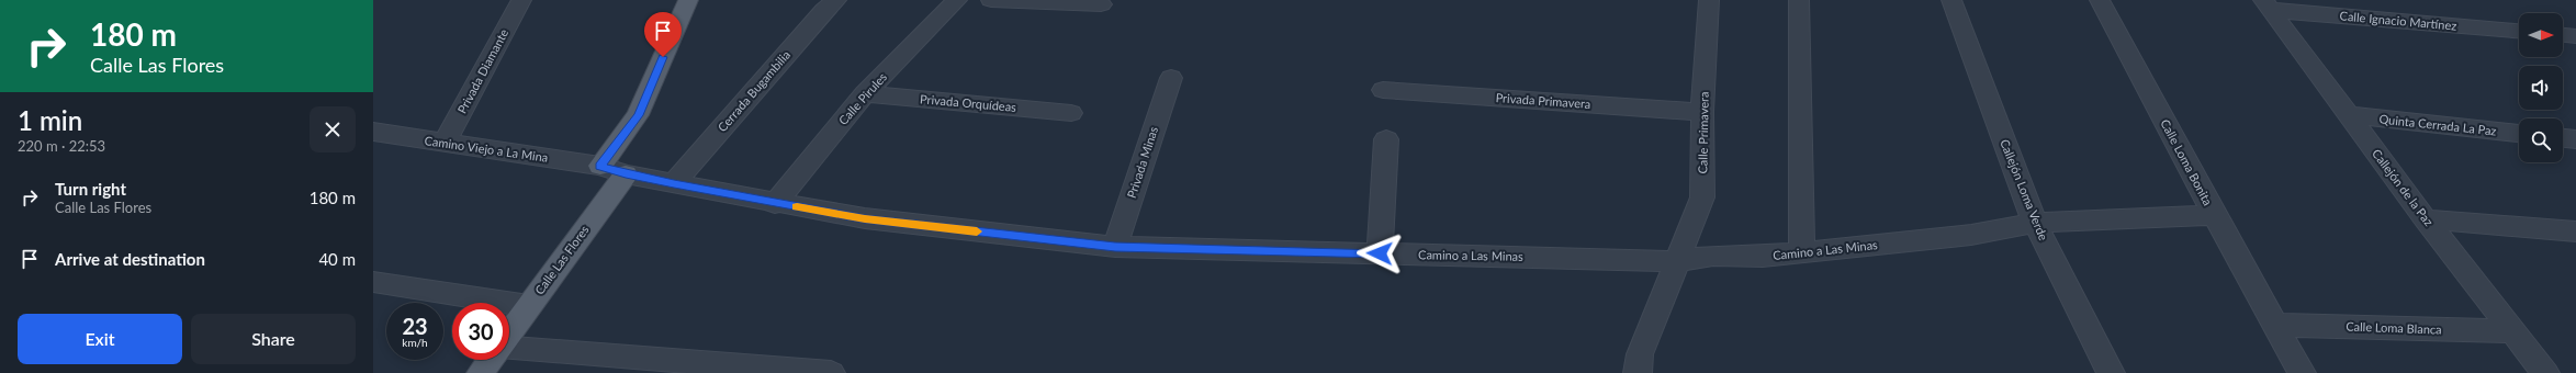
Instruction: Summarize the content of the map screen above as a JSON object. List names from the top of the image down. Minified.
{"streets":{"main road":["Calle Las Flores"],"street":["Calle Ignacio Martínez","Privada Diamante","Cerrada Bugambilia","Calle Pirules","Privada Primavera","Privada Orquídeas","Quinta Cerrada La Paz","Calle Primavera","Camino Viejo a La Mina","Privada Minas","Calle Loma Bonita","Callejón de la Paz","Callejón Loma Verde","Camino a Las Minas","Calle Loma Blanca"]},"crossings":[["Calle Ignacio Martínez","Callejón de la Paz"],["Privada Diamante","Camino Viejo a La Mina"],["Cerrada Bugambilia","Camino a Las Minas"],["Calle Pirules","Privada Orquídeas"],["Calle Pirules","Camino a Las Minas"],["Privada Primavera","Calle Primavera"],["Quinta Cerrada La Paz","Callejón de la Paz"],["Calle Primavera","Camino a Las Minas"],["Camino Viejo a La Mina","Camino a Las Minas"],["Privada Minas","Camino a Las Minas"],["Calle Loma Bonita","Camino a Las Minas"],["Calle Loma Bonita","Calle Loma Blanca"],["Callejón de la Paz","Calle Loma Blanca"],["Callejón Loma Verde","Camino a Las Minas"],["Camino a Las Minas","Calle Las Flores"]],"north":"right","page":{"turn":["180 m","Calle Las Flores"],"heading":["1 min","220 m · 22:53"],"list":[{"name":"Turn right","note":"Calle Las Flores","value":"180 m"},{"name":"Arrive at destination","value":"40 m"}],"speed":"23 km/h","limit":"30","buttons":["Exit","Share"]}}
